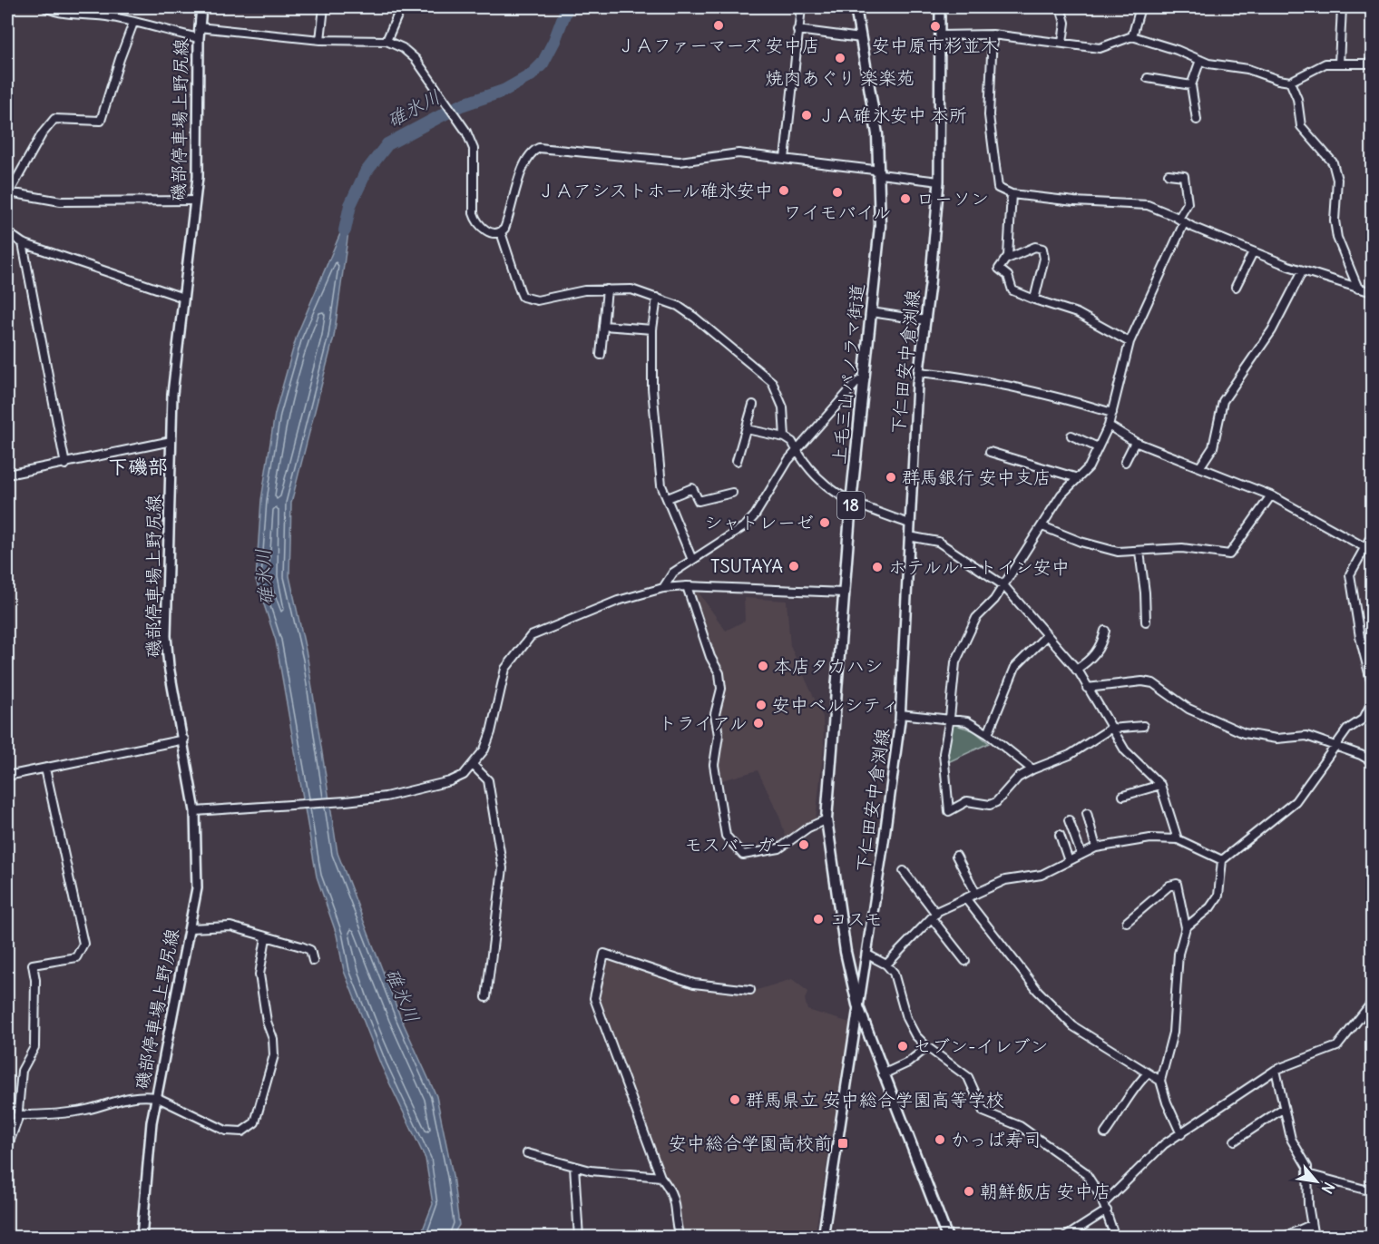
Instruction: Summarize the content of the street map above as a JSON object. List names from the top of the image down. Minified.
{"streets":{"highway":["上毛三山パノラマ街道","18"],"main road":["磯部停車場上野尻線","下仁田安中倉渕線"]},"crossings":[["下仁田安中倉渕線","上毛三山パノラマ街道"],["下仁田安中倉渕線","18"],["上毛三山パノラマ街道","18"]],"districts":["下磯部"],"water":["碓氷川"],"places":{"other":["ＪＡファーマーズ 安中店","安中原市杉並木","焼肉あぐり 楽楽苑","ＪＡ碓氷安中 本所","ＪＡアシストホール碓氷安中","ワイモバイル","ローソン","群馬銀行 安中支店","シャトレーゼ","TSUTAYA","ホテルルートイン安中","本店タカハシ","安中ベルシティ","トライアル","モスバーガー","コスモ","セブン-イレブン","群馬県立 安中総合学園高等学校","かっぱ寿司","朝鮮飯店 安中店"],"transit":["安中総合学園高校前"]},"north":"bottom right"}
